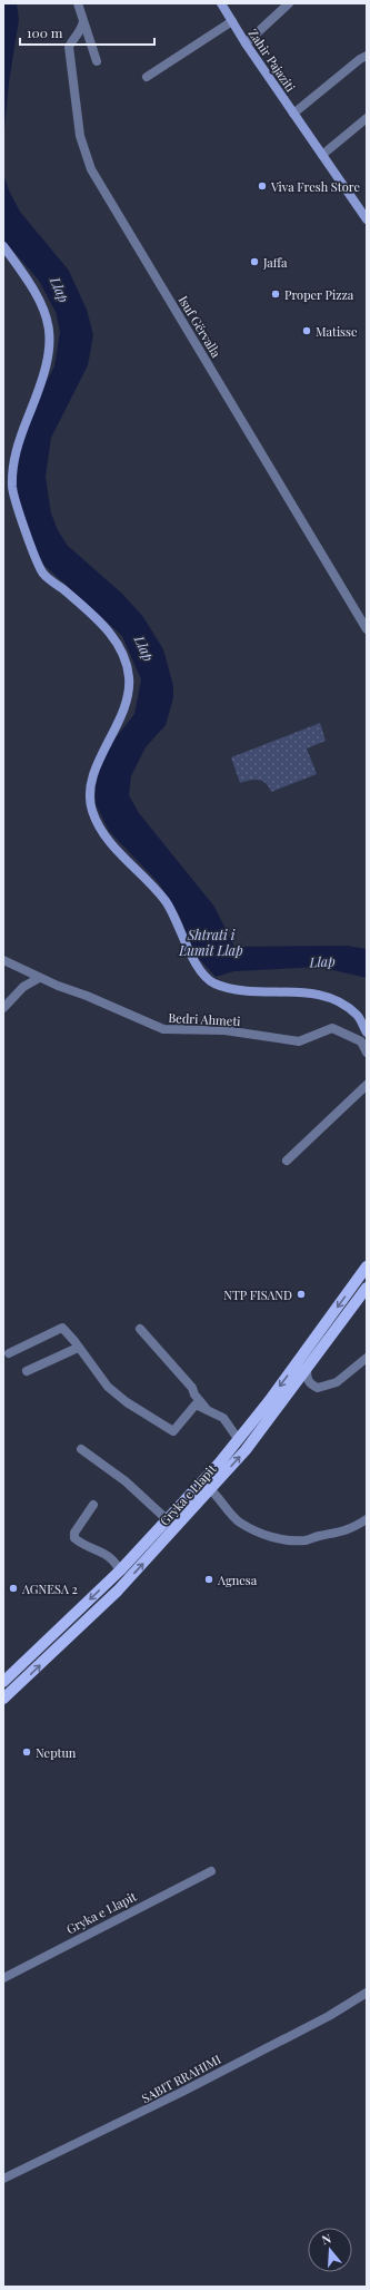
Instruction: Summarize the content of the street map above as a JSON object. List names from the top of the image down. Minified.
{"streets":{"main road":["Zahir Pajaziti","Gryka e Llapit"],"street":["Isuf Gërvalla","Bedri Ahmeti","SABIT RRAHIMI"]},"water":["Llap","Shtrati i Lumit Llap"],"places":["Viva Fresh Store","Jaffa","Proper Pizza","Matisse","NTP FISAND","Agnesa","AGNESA 2","Neptun"],"scale_bar":"100 m","north":"top"}
